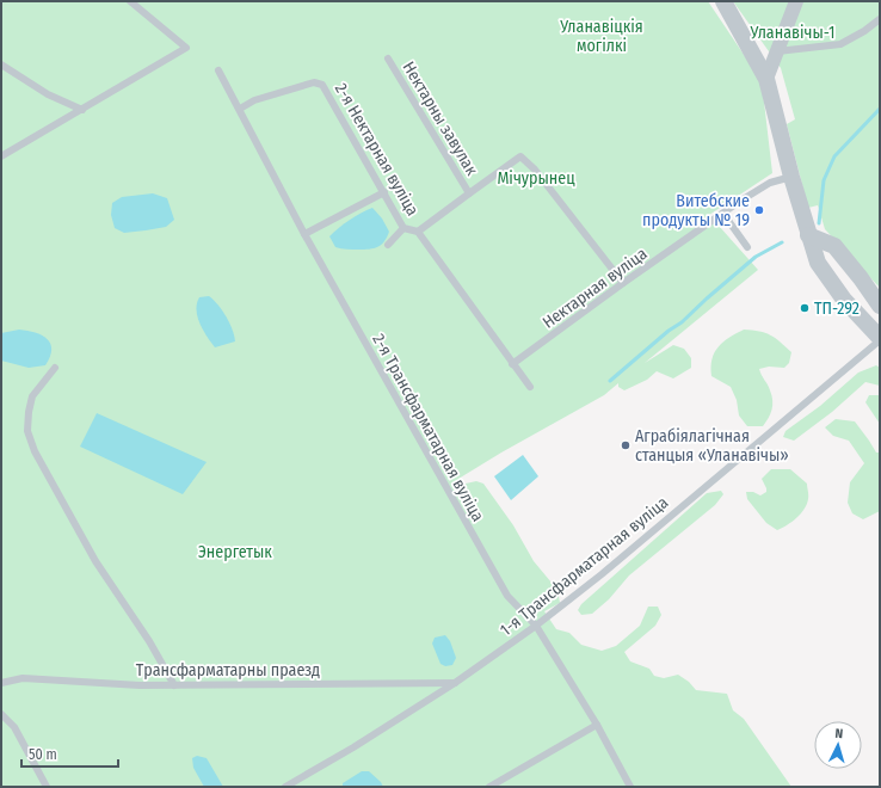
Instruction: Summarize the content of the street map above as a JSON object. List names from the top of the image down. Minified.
{"streets":{"lane":["Нектарны завулак","2-я Нектарная вуліца","Нектарная вуліца","2-я Трансфарматарная вуліца","1-я Трансфарматарная вуліца","Трансфарматарны праезд"]},"crossings":[["2-я Нектарная вуліца","Нектарная вуліца"],["2-я Нектарная вуліца","2-я Трансфарматарная вуліца"],["2-я Трансфарматарная вуліца","1-я Трансфарматарная вуліца"],["1-я Трансфарматарная вуліца","Трансфарматарны праезд"]],"parks":["Уланавіцкія могілкі","Уланавічы-1","Мічурынец","Энергетык"],"places":["Витебские продукты № 19","ТП-292","Аграбіялагічная станцыя «Уланавічы»"],"scale_bar":"50 m","north":"top"}
